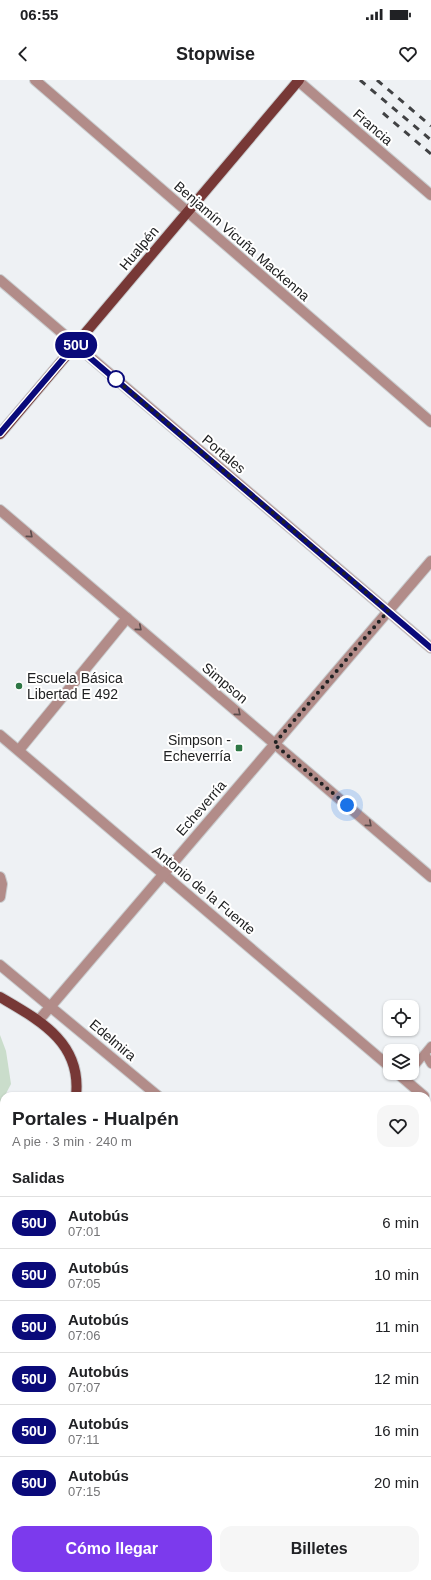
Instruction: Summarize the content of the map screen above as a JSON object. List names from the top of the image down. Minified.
{"streets":{"main road":["Hualpén"],"street":["Francia","Benjamín Vicuña Mackenna","Portales","Simpson","Echeverría","Antonio de la Fuente","Edelmira"]},"crossings":[["Francia","Hualpén"],["Benjamín Vicuña Mackenna","Hualpén"],["Hualpén","Portales"],["Portales","Echeverría"],["Simpson","Echeverría"],["Echeverría","Antonio de la Fuente"],["Echeverría","Edelmira"]],"one_way":["Simpson"],"places":{"other":["Escuela Básica Libertad E 492"],"transit":["Simpson - Echeverría"]},"lines":["bus line 50U"],"page":{"status":"06:55","header":"Stopwise","on_map":"50U","heading":[["Portales - Hualpén","A pie · 3 min · 240 m"],"Salidas"],"list":[{"mark":"50U","name":"Autobús","note":"07:01","value":"6 min"},{"mark":"50U","name":"Autobús","note":"07:05","value":"10 min"},{"mark":"50U","name":"Autobús","note":"07:06","value":"11 min"},{"mark":"50U","name":"Autobús","note":"07:07","value":"12 min"},{"mark":"50U","name":"Autobús","note":"07:11","value":"16 min"},{"mark":"50U","name":"Autobús","note":"07:15","value":"20 min"}],"buttons":["Cómo llegar","Billetes"]}}
